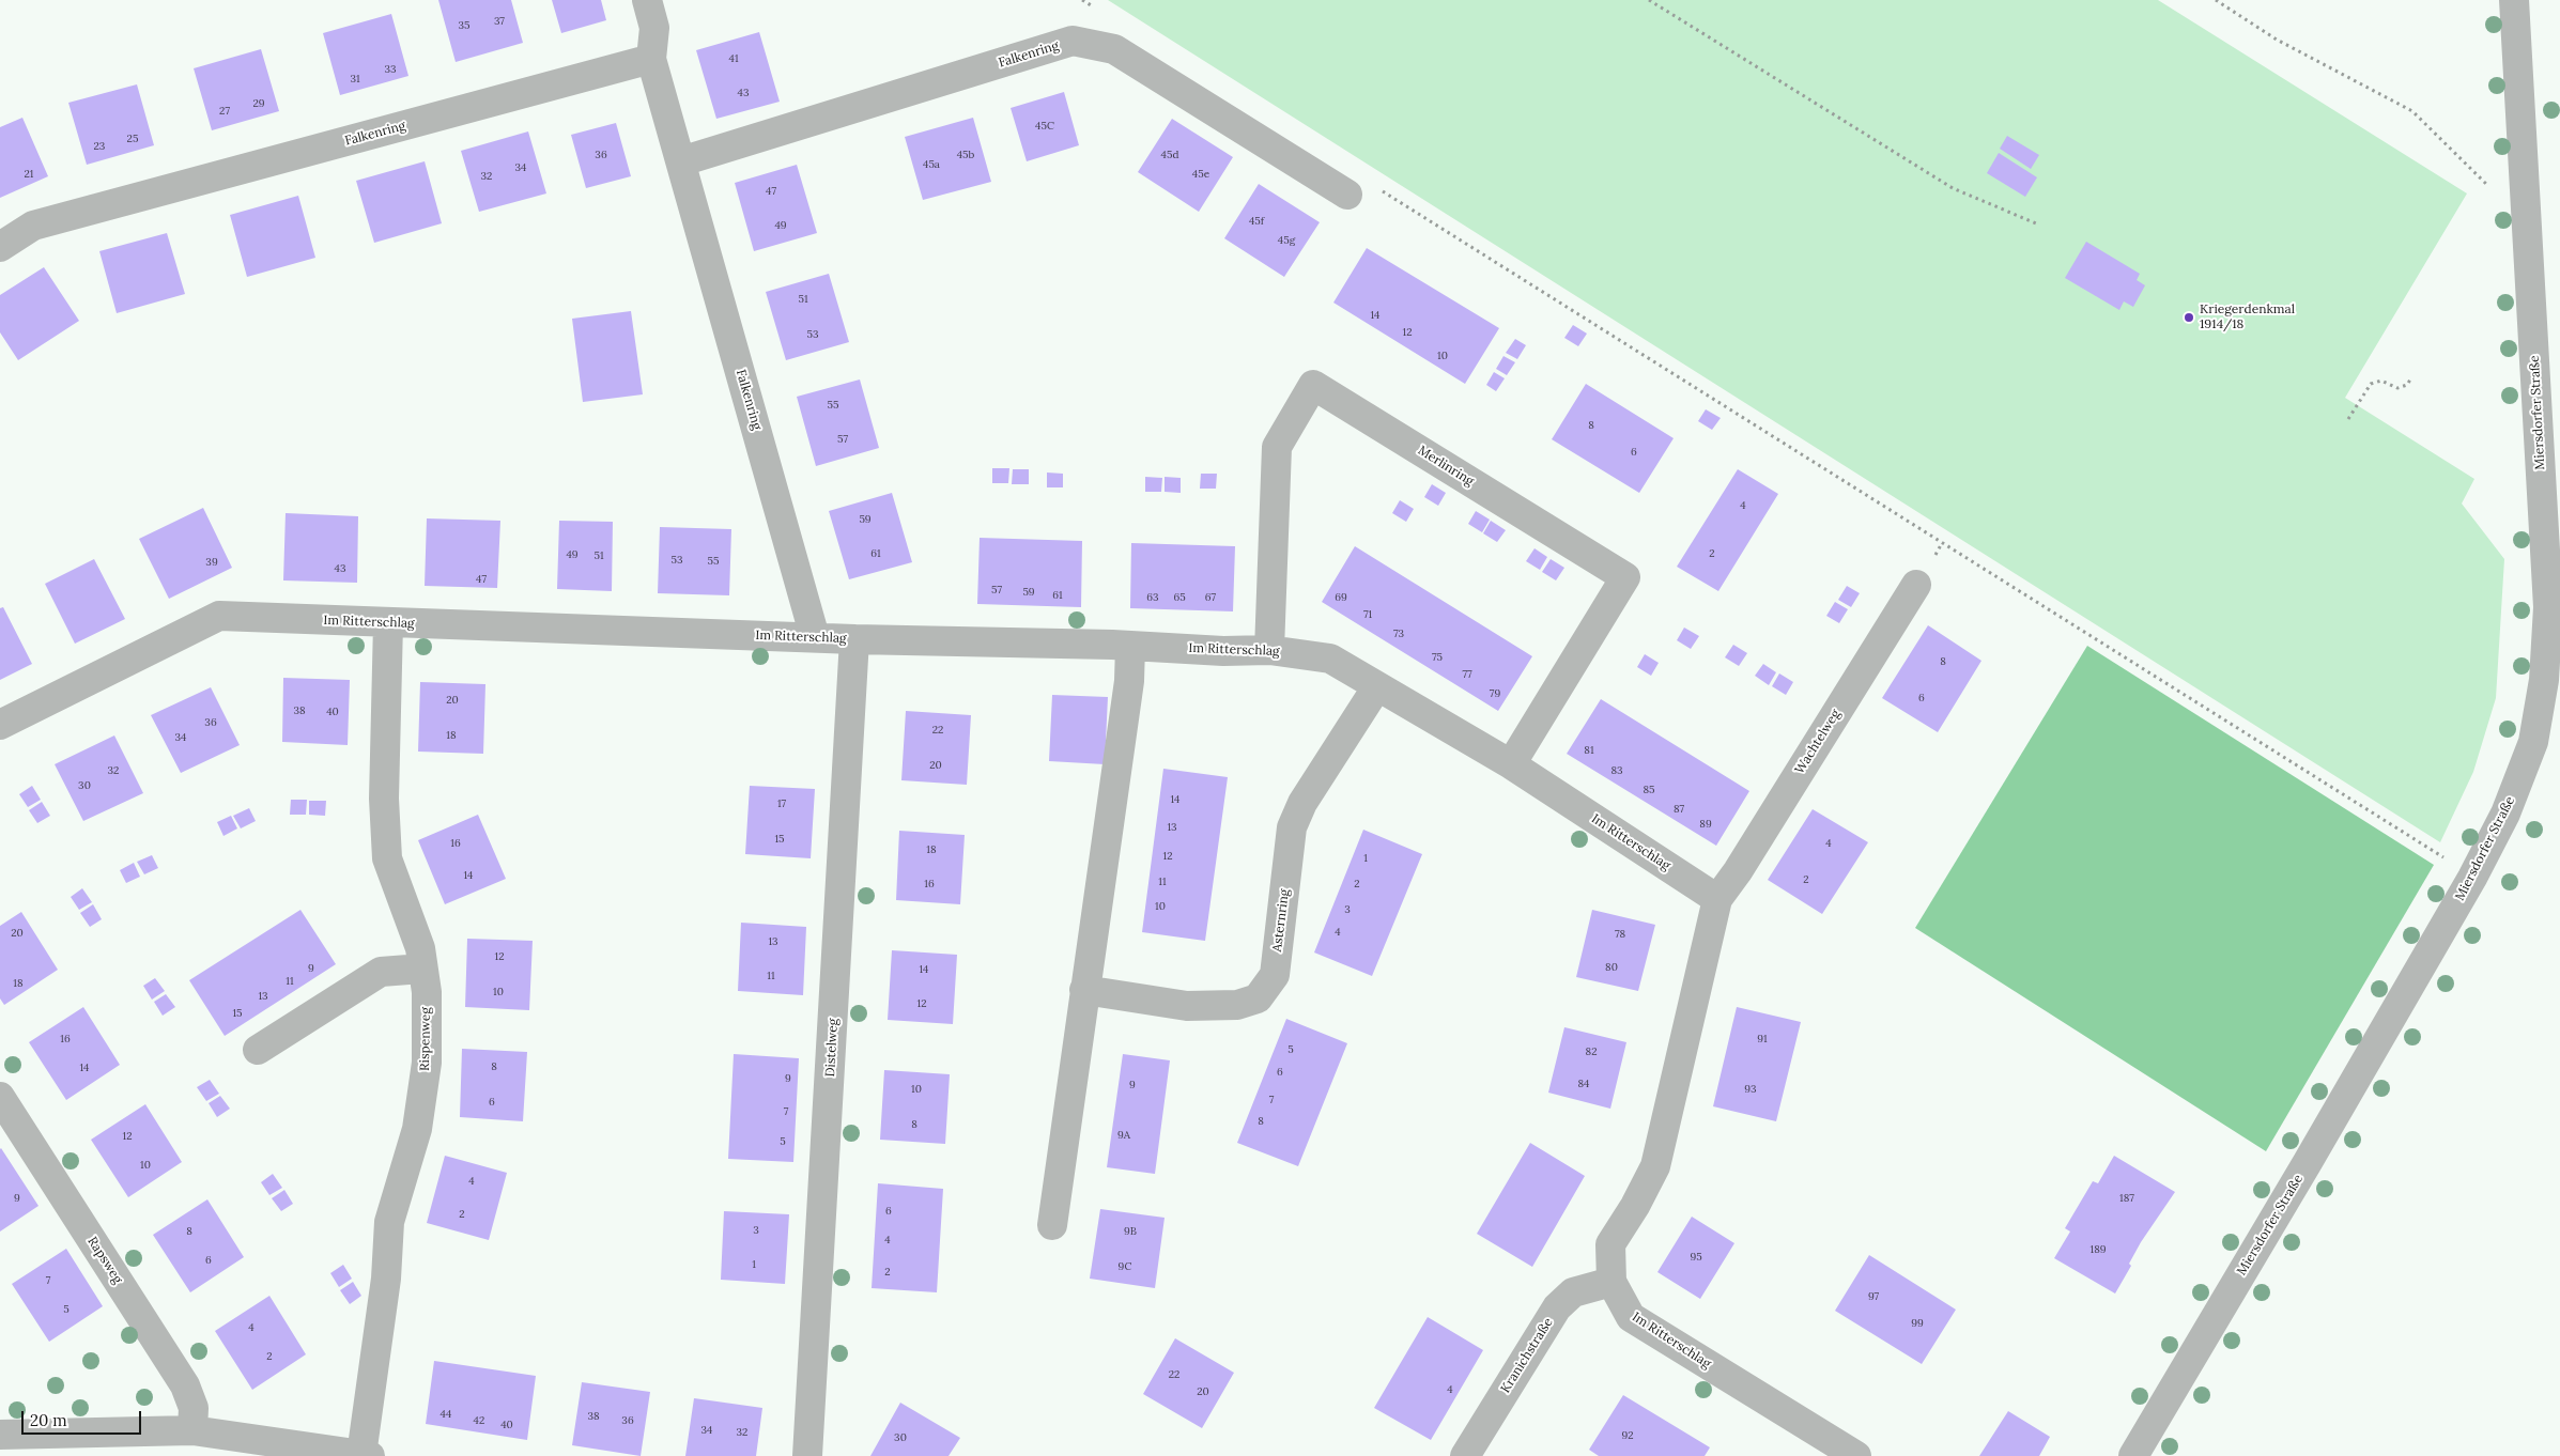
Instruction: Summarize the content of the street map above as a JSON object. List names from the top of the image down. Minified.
{"streets":{"street":["Falkenring","Miersdorfer Straße","Merlinring","Im Ritterschlag","Wachtelweg","Asternring","Rispenweg","Distelweg","Rapsweg","Kranichstraße"]},"crossings":[["Falkenring","Im Ritterschlag"],["Merlinring","Im Ritterschlag"],["Im Ritterschlag","Wachtelweg"],["Im Ritterschlag","Asternring"],["Im Ritterschlag","Rispenweg"],["Im Ritterschlag","Distelweg"],["Im Ritterschlag","Kranichstraße"]],"places":["Kriegerdenkmal 1914/18"],"house_numbers":["37","35","41","33","31","43","29","27","45C","25","23","36","45b","45d","45a","34","21","45e","32","47","45f","49","45g","51","14","12","53","10","55","8","57","6","4","59","61","2","49","51","53","55","39","43","47","57","59","61","63","65","67","69","71","73","75","8","77","79","6","20","38","40","36","22","18","34","81","20","32","83","30","85","14","17","87","89","13","15","16","4","18","12","1","14","2","11","16","2","10","3","4","20","78","13","12","80","9","14","11","11","18","10","13","12","15","16","91","5","82","8","14","6","9","84","9","10","93","7","6","7","8","8","9A","12","5","10","4","9","187","6","2","3","8","9B","4","189","95","6","1","9C","2","7","97","5","99","4","2","22","4","20","44","38","42","36","40","34","32","92","30"],"scale_bar":"20 m"}
